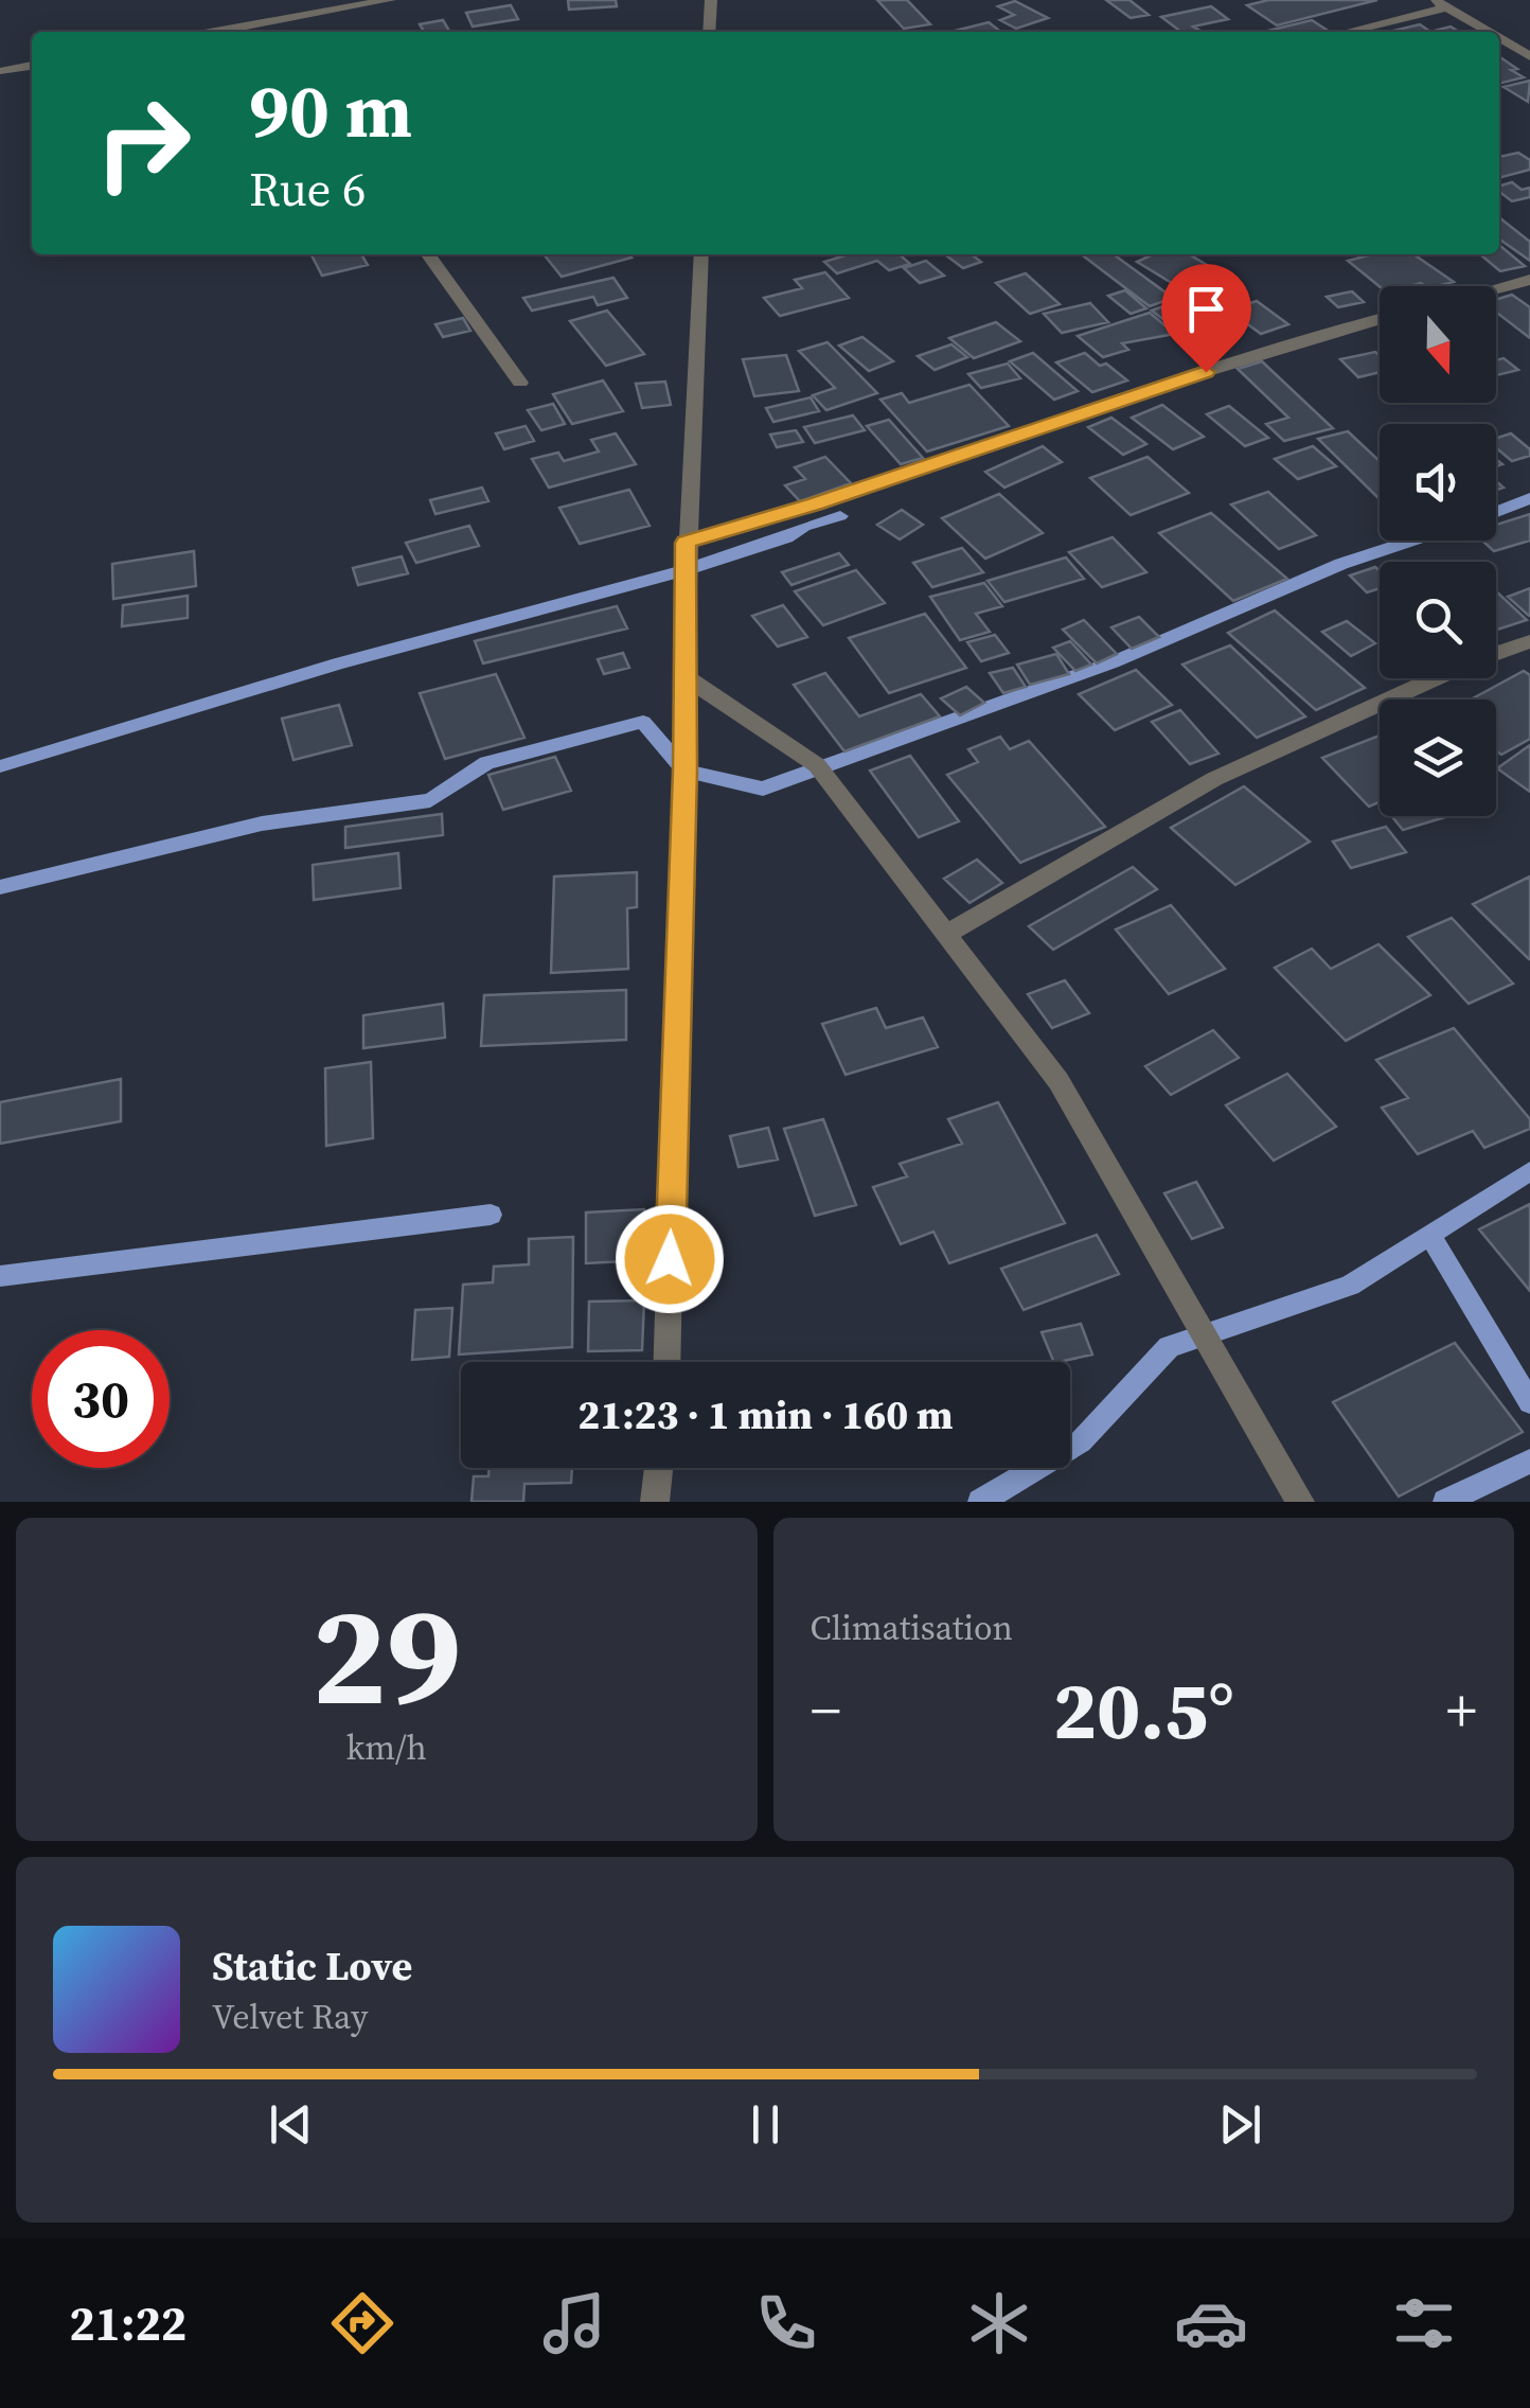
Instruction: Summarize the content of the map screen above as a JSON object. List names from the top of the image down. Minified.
{"north":"bottom","page":{"turn":["90 m","Rue 6"],"limit":"30","trip":"21:23 · 1 min · 160 m","tile":[["29","km/h"],"Climatisation"],"heat":["−","20.5°","+"],"song":["Static Love","Velvet Ray"],"tabs":"21:22"}}
